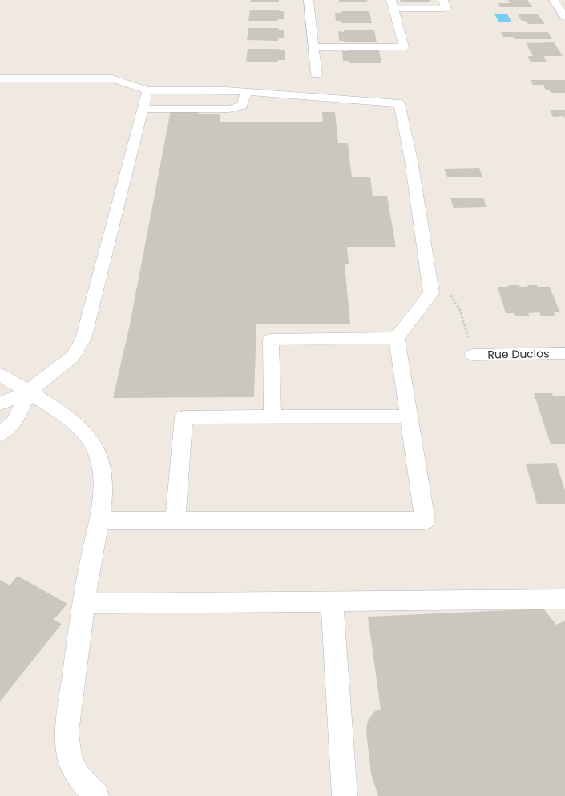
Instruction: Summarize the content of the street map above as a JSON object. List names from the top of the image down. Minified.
{"streets":{"street":["Rue Duclos"]}}
